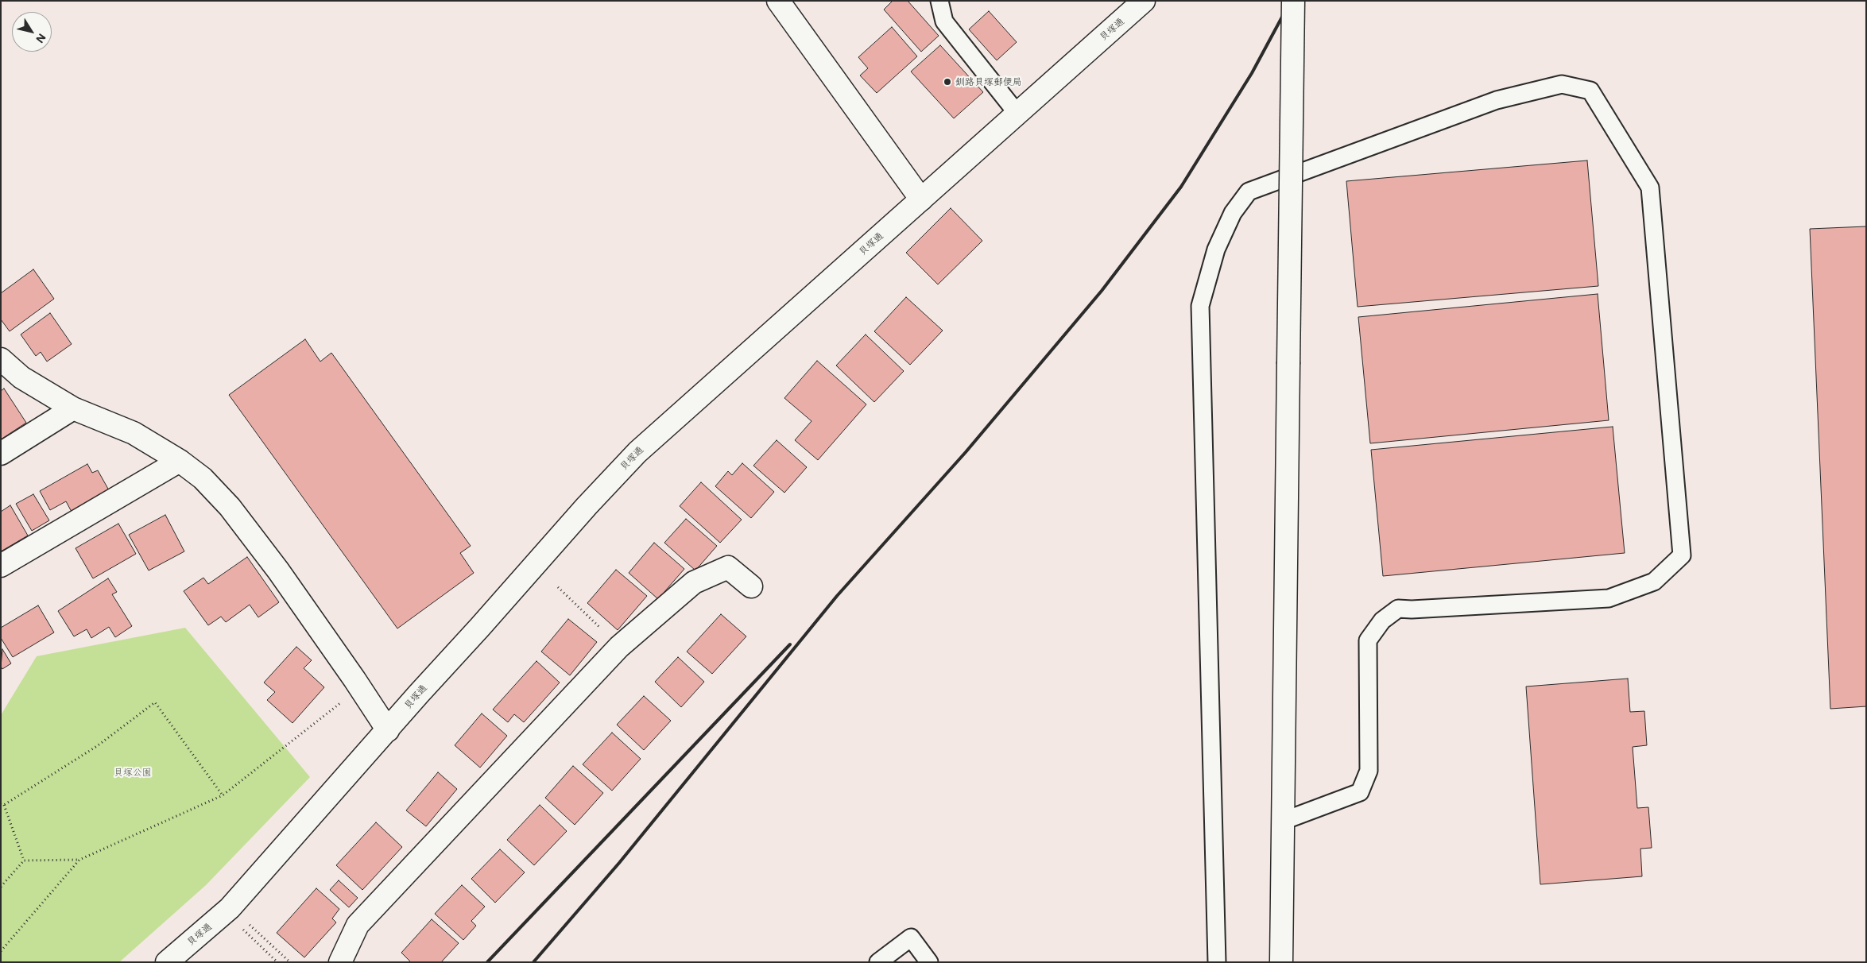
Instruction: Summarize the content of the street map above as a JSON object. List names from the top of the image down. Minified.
{"streets":{"street":["貝塚通"]},"parks":["貝塚公園"],"places":["釧路貝塚郵便局"],"north":"bottom right"}
